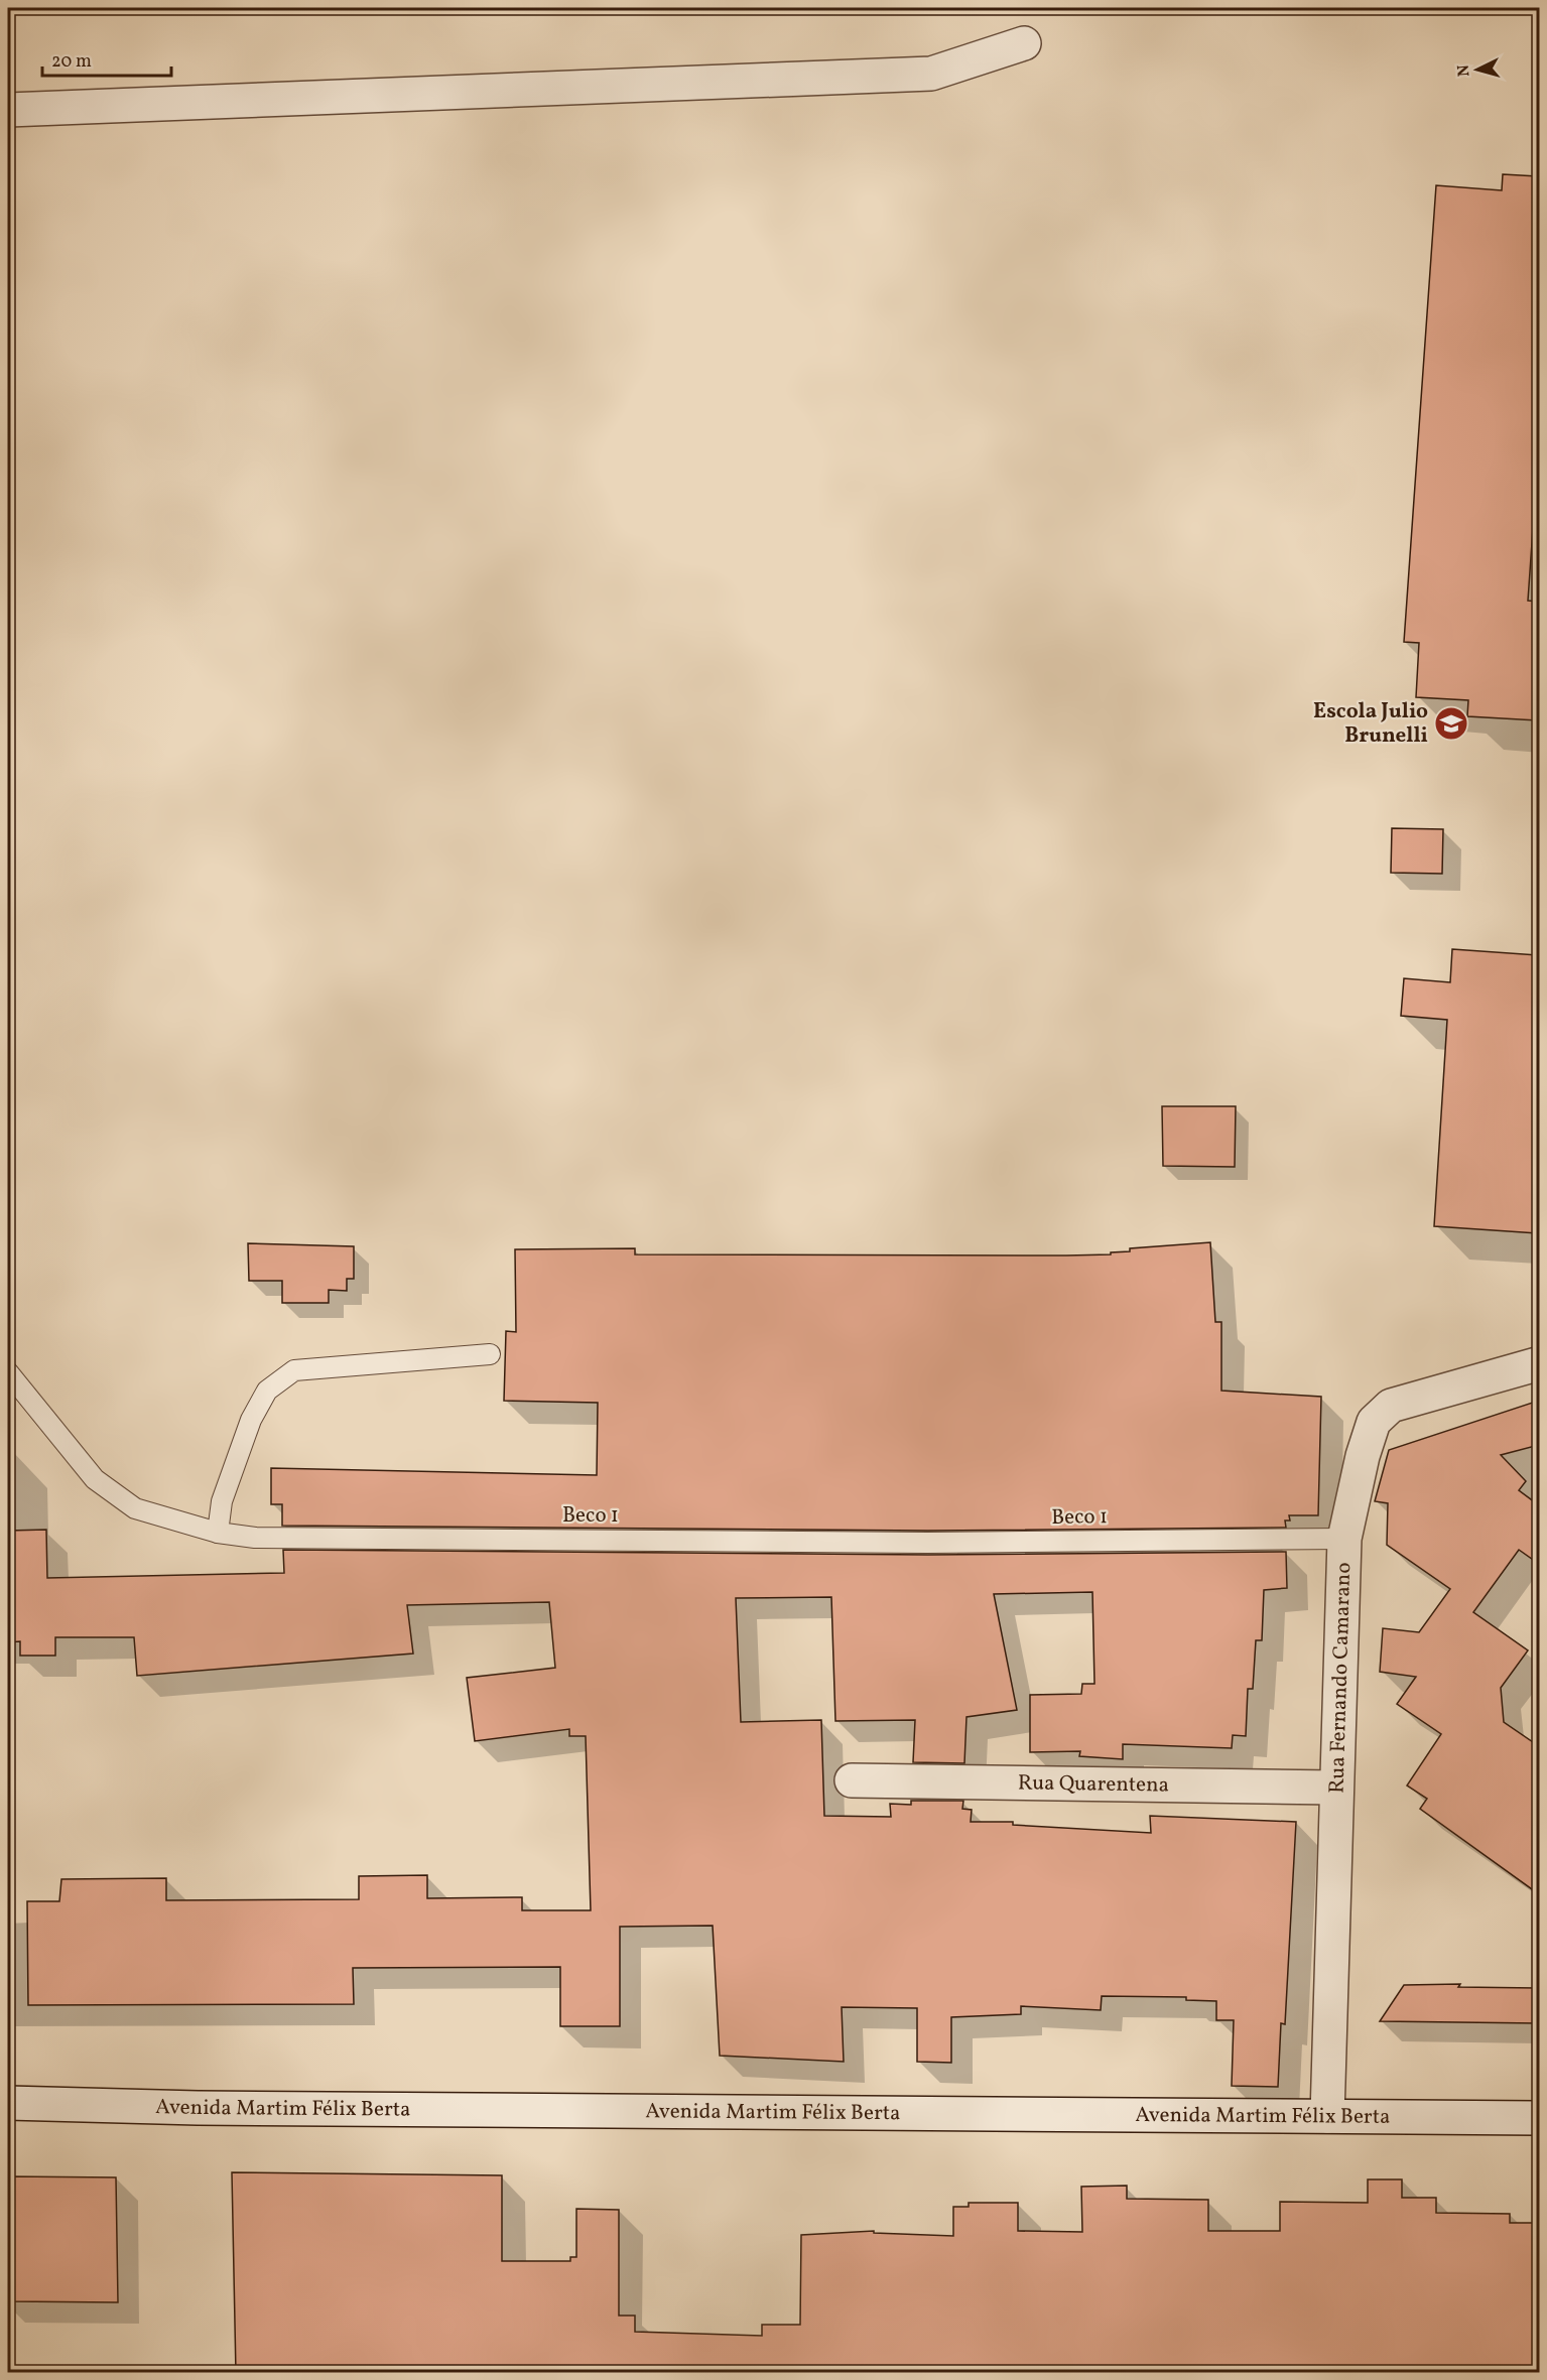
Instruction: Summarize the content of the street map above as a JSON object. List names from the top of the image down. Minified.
{"streets":{"street":["Rua Fernando Camarano","Rua Quarentena","Avenida Martim Félix Berta"],"lane":["Beco 1"]},"crossings":[["Beco 1","Rua Fernando Camarano"],["Rua Fernando Camarano","Rua Quarentena"],["Rua Fernando Camarano","Avenida Martim Félix Berta"]],"places":{"school or university":["Escola Julio Brunelli"]},"scale_bar":"20 m","north":"left"}
